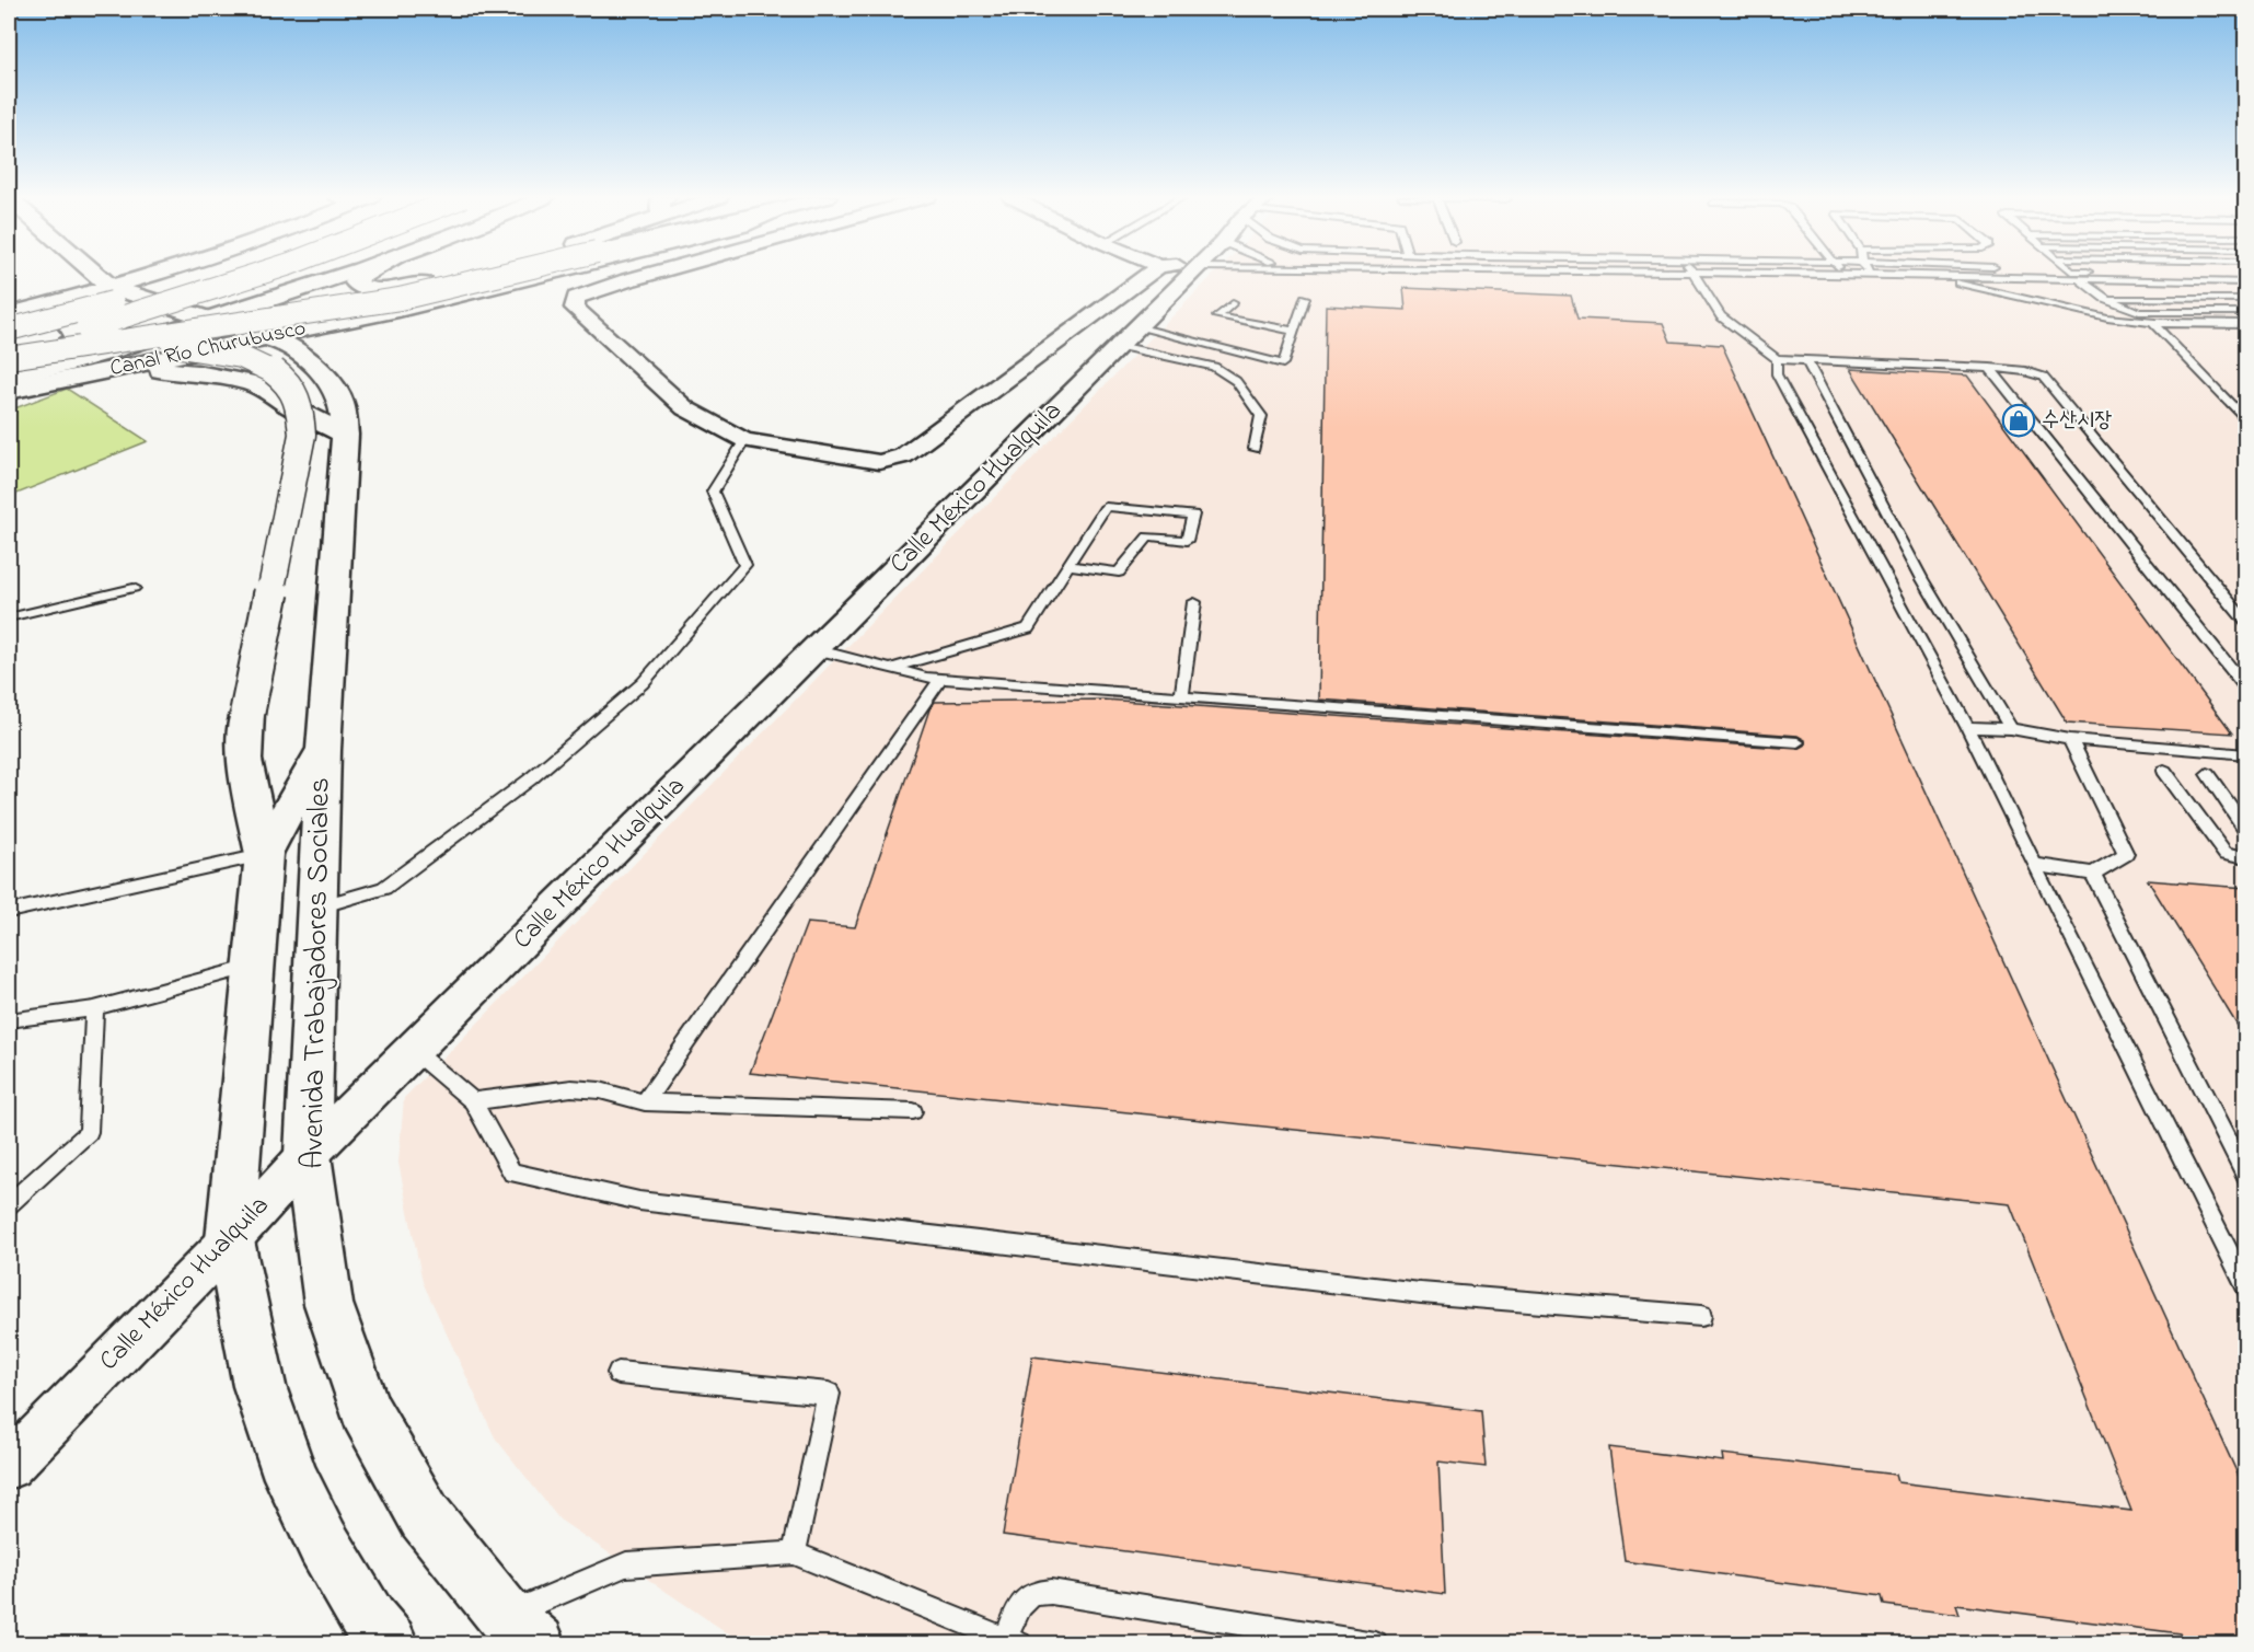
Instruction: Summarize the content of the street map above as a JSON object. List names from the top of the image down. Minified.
{"streets":{"main road":["Canal Río Churubusco","Avenida Trabajadores Sociales"],"street":["Calle México Hualquila"]},"crossings":[["Canal Río Churubusco","Avenida Trabajadores Sociales"],["Calle México Hualquila","Avenida Trabajadores Sociales"]],"places":{"shop":["수산시장"]}}
